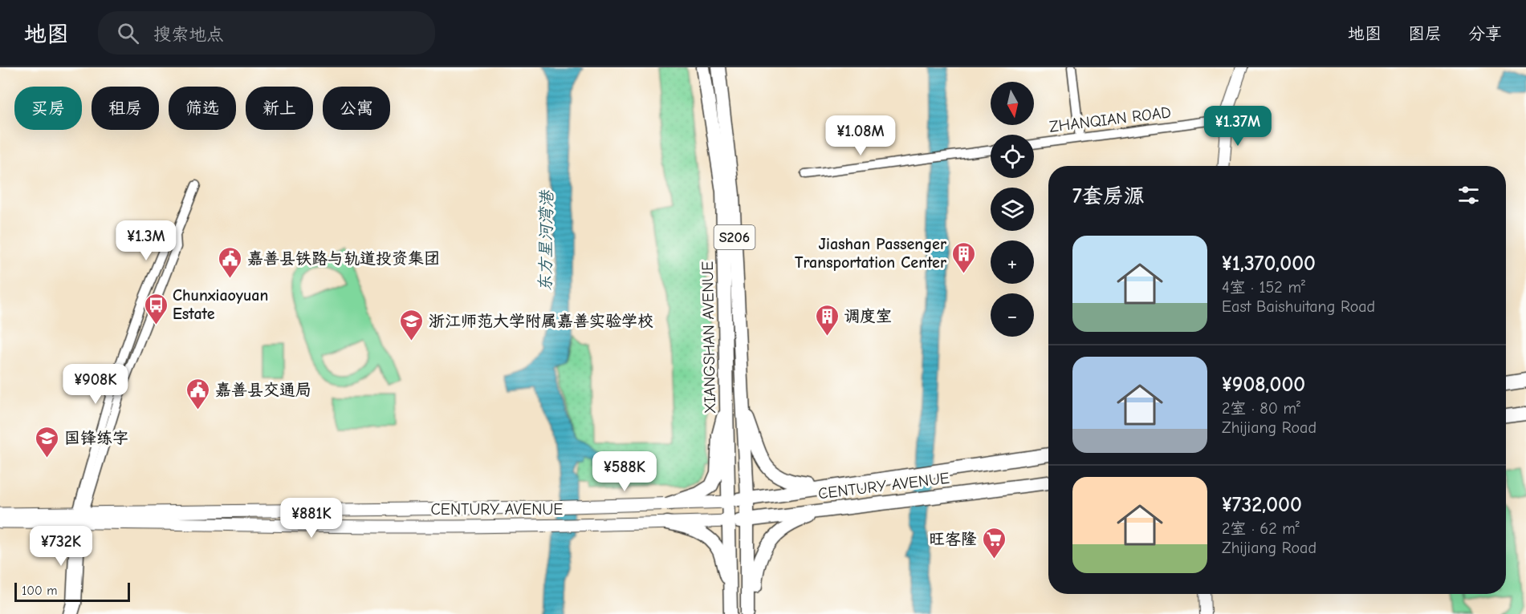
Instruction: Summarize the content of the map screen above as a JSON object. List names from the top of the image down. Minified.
{"streets":{"main road":["S206","XIANGSHAN AVENUE","CENTURY AVENUE"],"street":["ZHANQIAN ROAD"]},"crossings":[["S206","XIANGSHAN AVENUE"],["S206","CENTURY AVENUE"],["XIANGSHAN AVENUE","CENTURY AVENUE"]],"water":["东方星河湾港"],"places":{"building":["Jiashan Passenger Transportation Center","调度室"],"public building":["嘉善县铁路与轨道投资集团","嘉善县交通局"],"bus stop":["Chunxiaoyuan Estate"],"school or university":["浙江师范大学附属嘉善实验学校","国锋练字"],"supermarket":["旺客隆"]},"scale_bar":"100 m","north":"bottom","page":{"header":"地图","search":"搜索地点","nav":["地图","图层","分享"],"map_buttons":["+","−"],"chip":["买房","租房","筛选","新上","公寓"],"price":["¥1.37M","¥1.08M","¥1.3M","¥908K","¥588K","¥881K","¥732K"],"heading":"7套房源","list":[{"name":"¥1,370,000","note":"4室 · 152 m² · East Baishuitang Road"},{"name":"¥908,000","note":"2室 · 80 m² · Zhijiang Road"},{"name":"¥732,000","note":"2室 · 62 m² · Zhijiang Road"}],"scale":"100 m"}}
